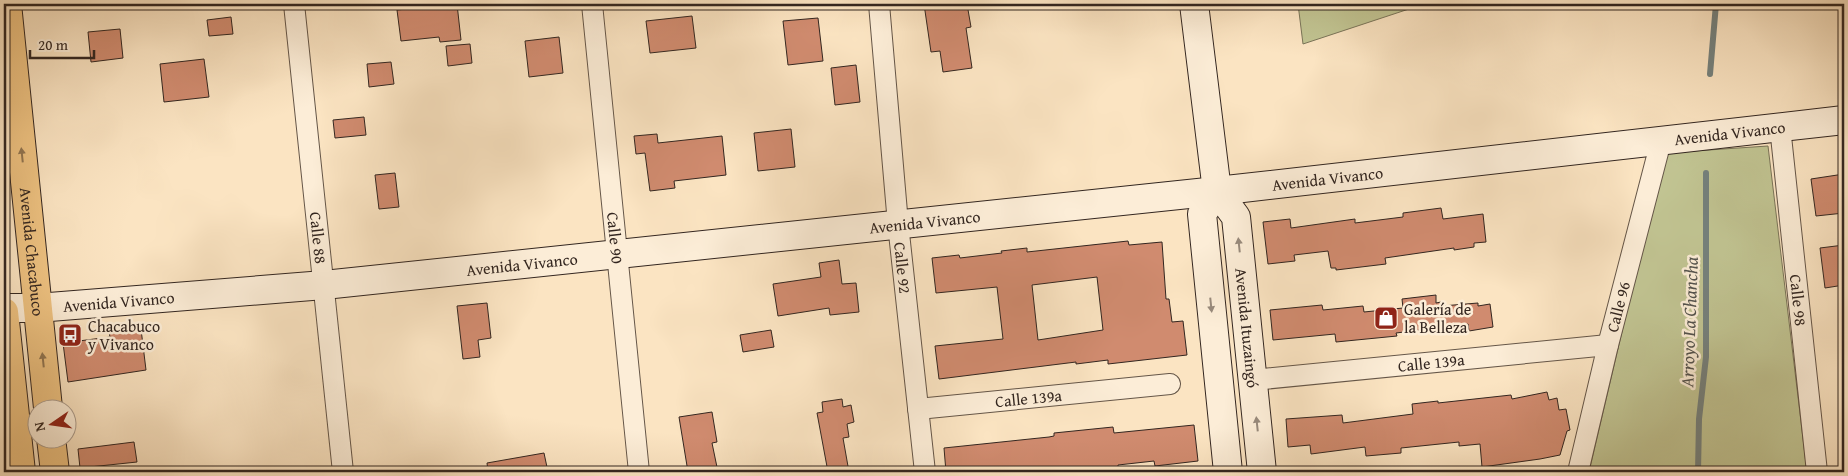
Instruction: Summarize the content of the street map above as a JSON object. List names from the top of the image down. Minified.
{"streets":{"main road":["Avenida Vivanco","Avenida Chacabuco","Avenida Ituzaingó"],"street":["Calle 88","Calle 90","Calle 92","Calle 98","Calle 96","Calle 139a"]},"crossings":[["Avenida Vivanco","Calle 88"],["Avenida Vivanco","Calle 90"],["Avenida Vivanco","Avenida Chacabuco"],["Avenida Vivanco","Calle 92"],["Avenida Vivanco","Calle 98"],["Avenida Vivanco","Calle 96"],["Avenida Vivanco","Avenida Ituzaingó"],["Calle 92","Calle 139a"],["Calle 96","Calle 139a"],["Avenida Ituzaingó","Calle 139a"]],"one_way":["Avenida Chacabuco"],"water":["Arroyo La Chancha"],"places":{"shop":["Galería de la Belleza"],"bus stop":["Chacabuco y Vivanco"]},"scale_bar":"20 m","north":"left"}
